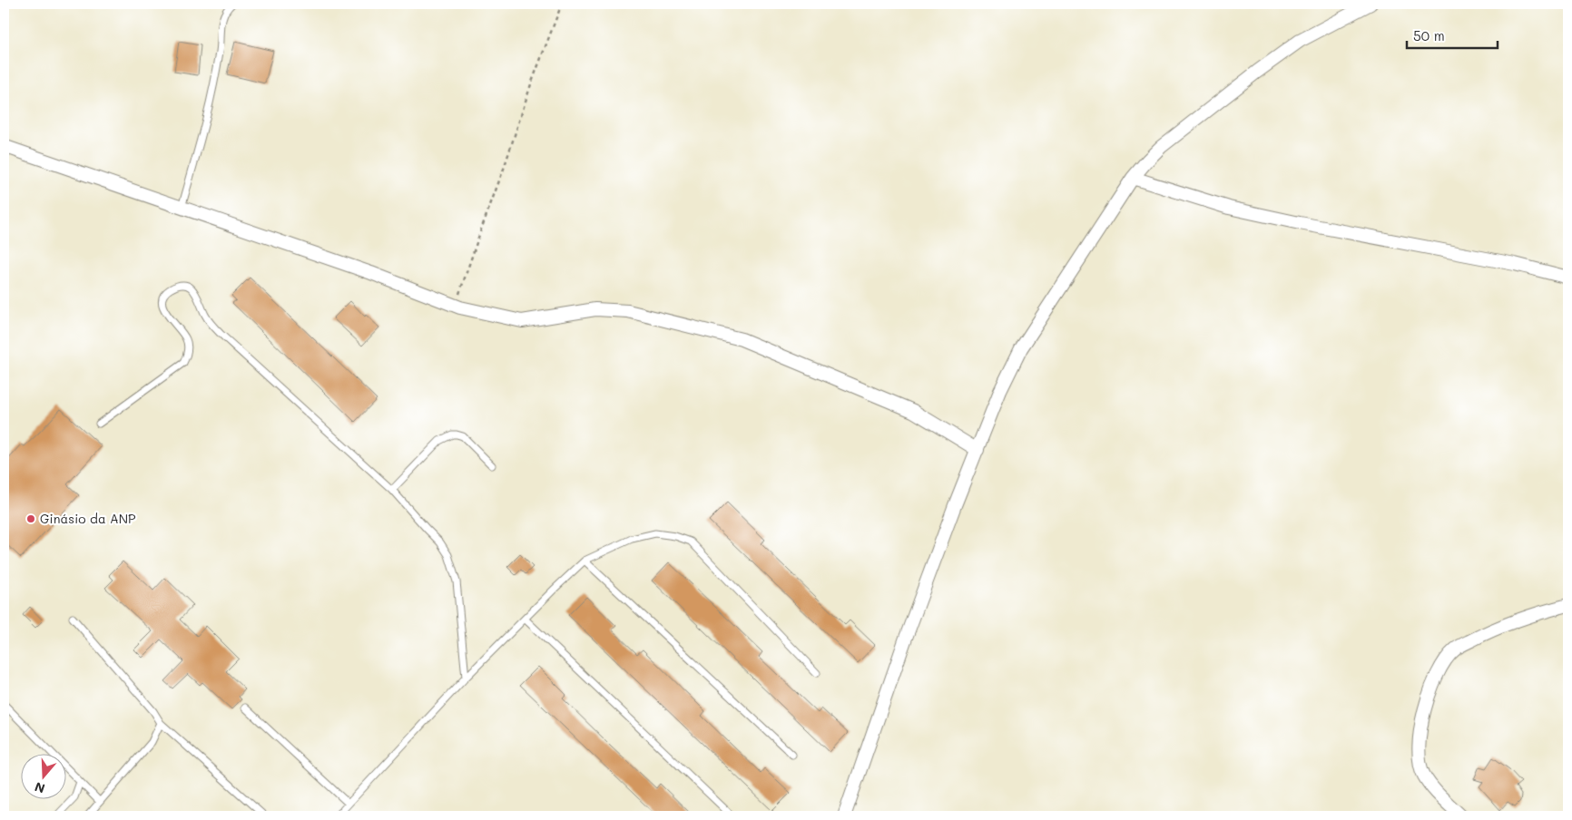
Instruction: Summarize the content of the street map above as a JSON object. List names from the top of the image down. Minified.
{"places":["Ginásio da ANP"],"scale_bar":"50 m","north":"bottom"}
